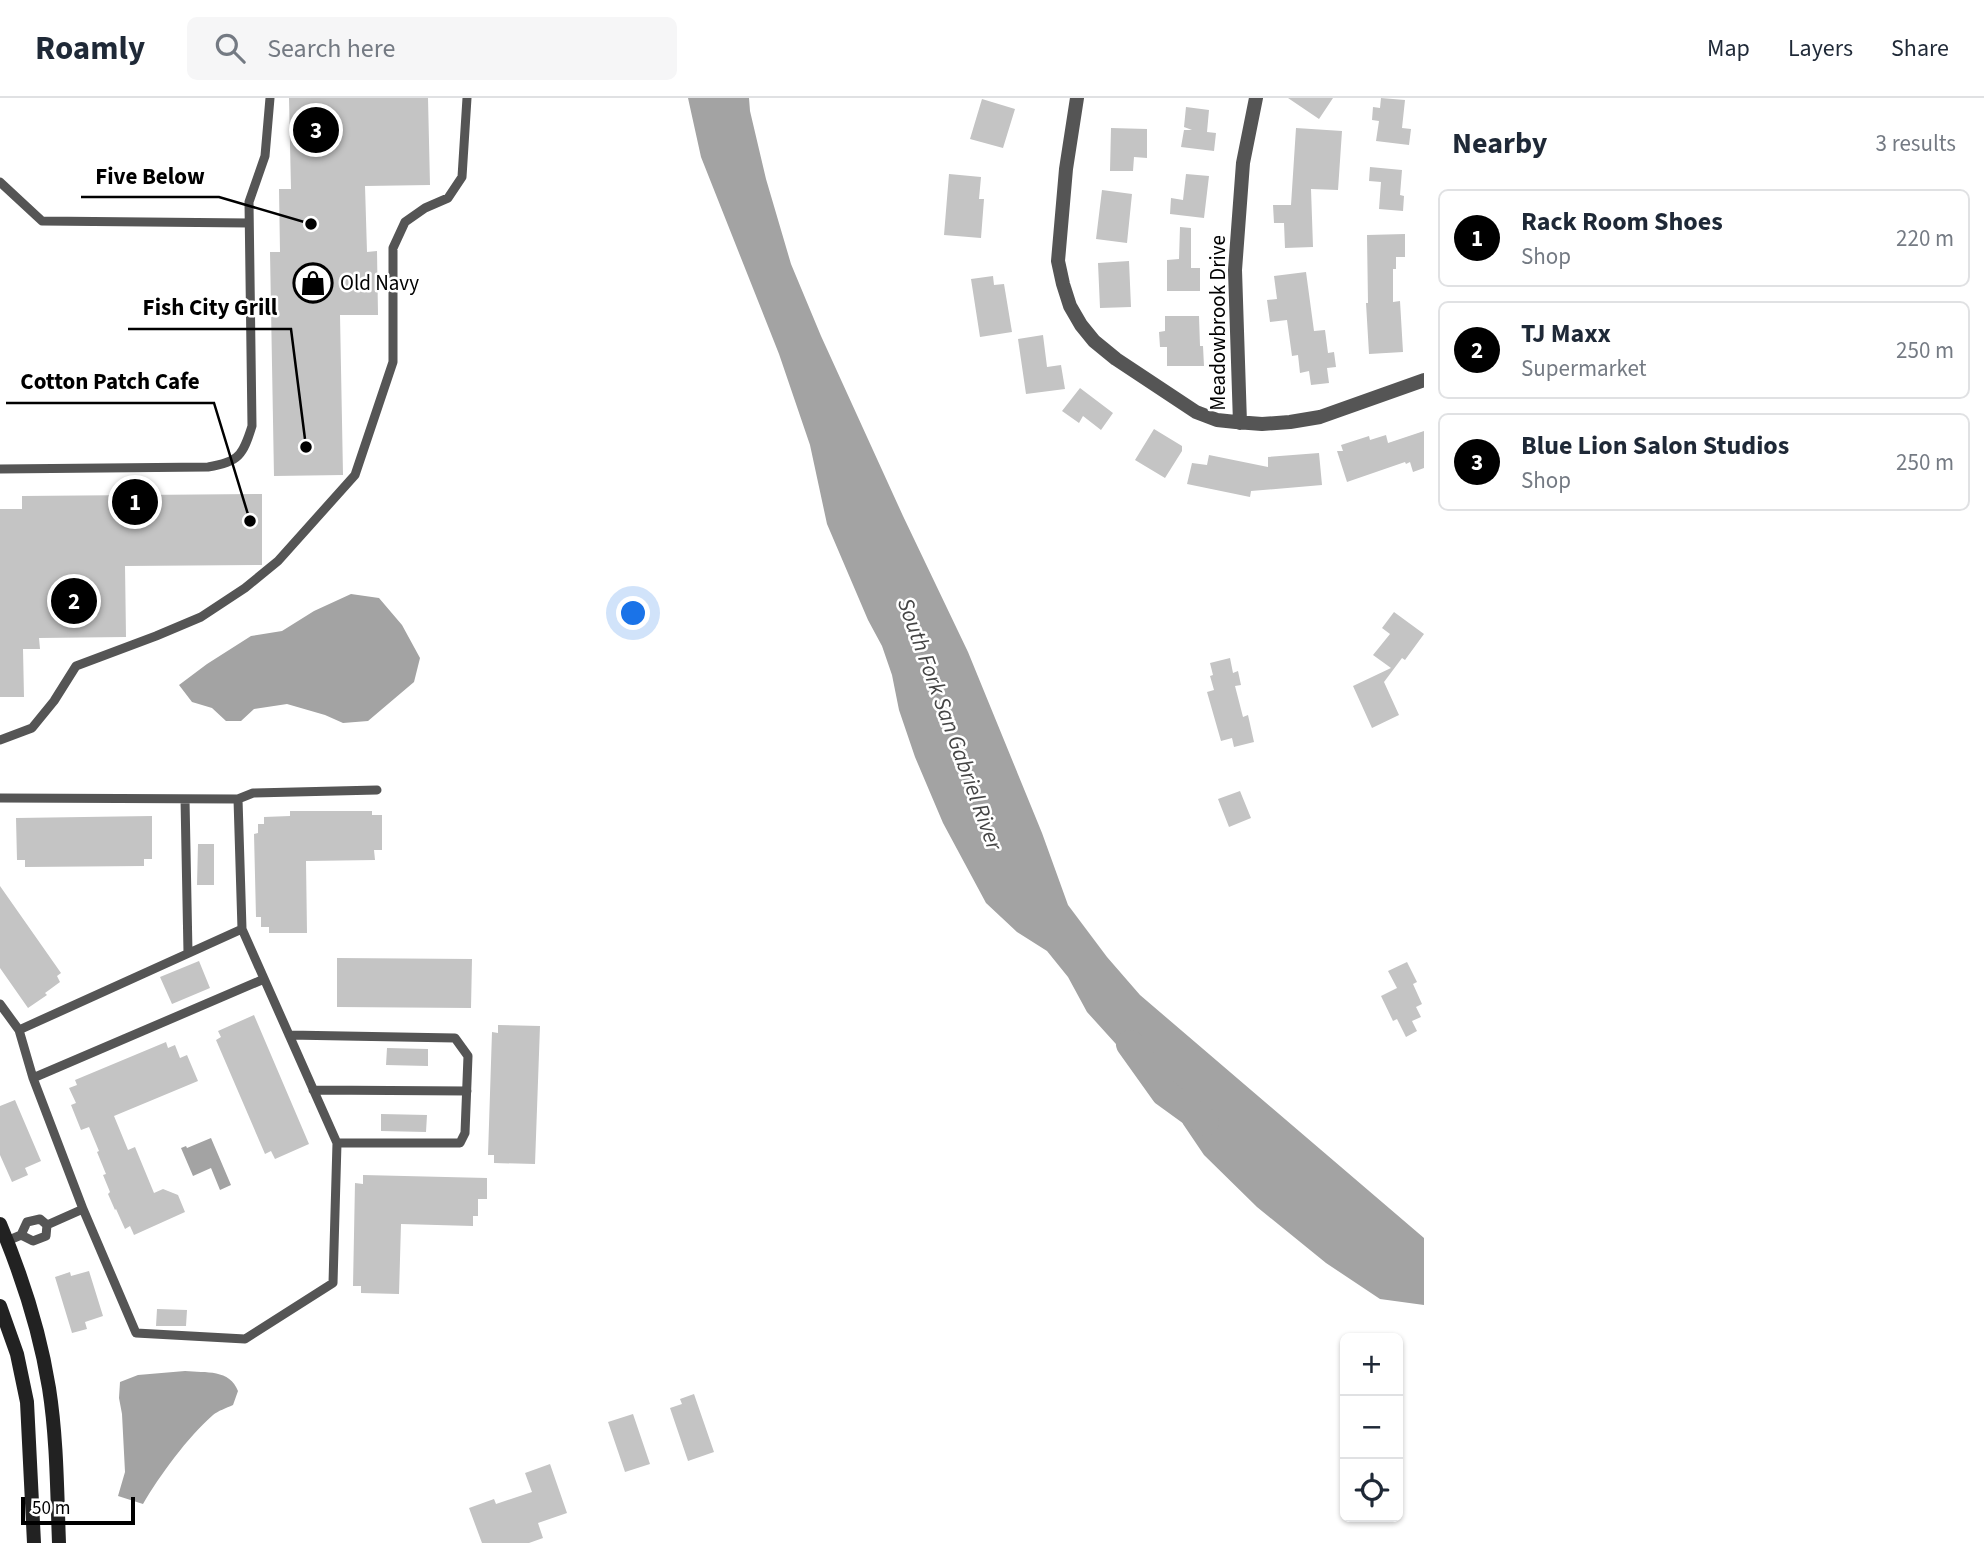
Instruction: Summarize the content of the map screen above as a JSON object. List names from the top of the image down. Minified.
{"streets":{"street":["Meadowbrook Drive"]},"water":["South Fork San Gabriel River"],"places":{"other":["Five Below","Fish City Grill","Cotton Patch Cafe"],"shop":["Old Navy"]},"scale_bar":"50 m","page":{"header":"Roamly","search":"Search here","nav":["Map","Layers","Share"],"heading":["Nearby","3 results"],"pins":["3","1","2"],"list":[{"mark":"1","name":"Rack Room Shoes","note":"Shop","value":"220 m"},{"mark":"2","name":"TJ Maxx","note":"Supermarket","value":"250 m"},{"mark":"3","name":"Blue Lion Salon Studios","note":"Shop","value":"250 m"}],"map_buttons":["+","−"],"scale":"50 m"}}
